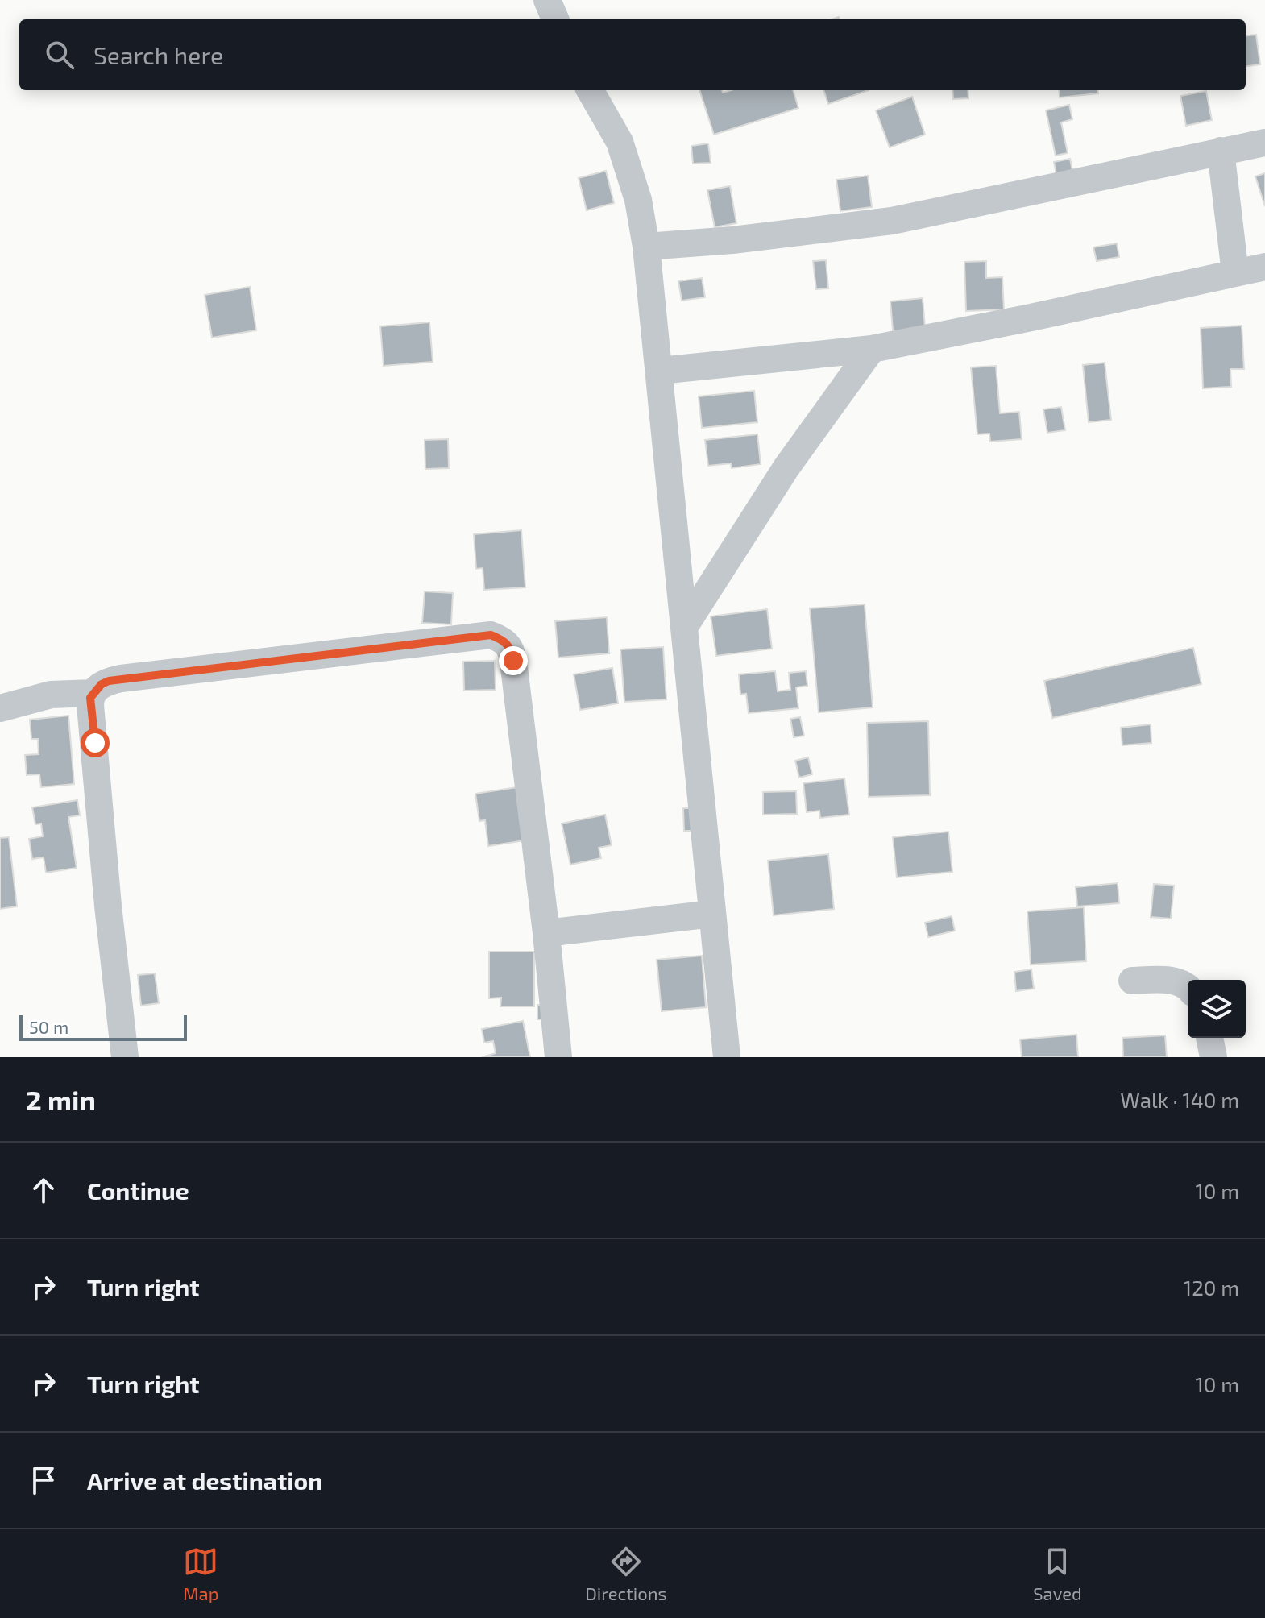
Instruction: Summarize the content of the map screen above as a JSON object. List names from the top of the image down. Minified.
{"scale_bar":"50 m","page":{"search":"Search here","scale":"50 m","heading":["2 min","Walk · 140 m"],"list":[["Continue","10 m"],["Turn right","120 m"],["Turn right","10 m"],"Arrive at destination"],"nav":["Map","Directions","Saved"]}}
